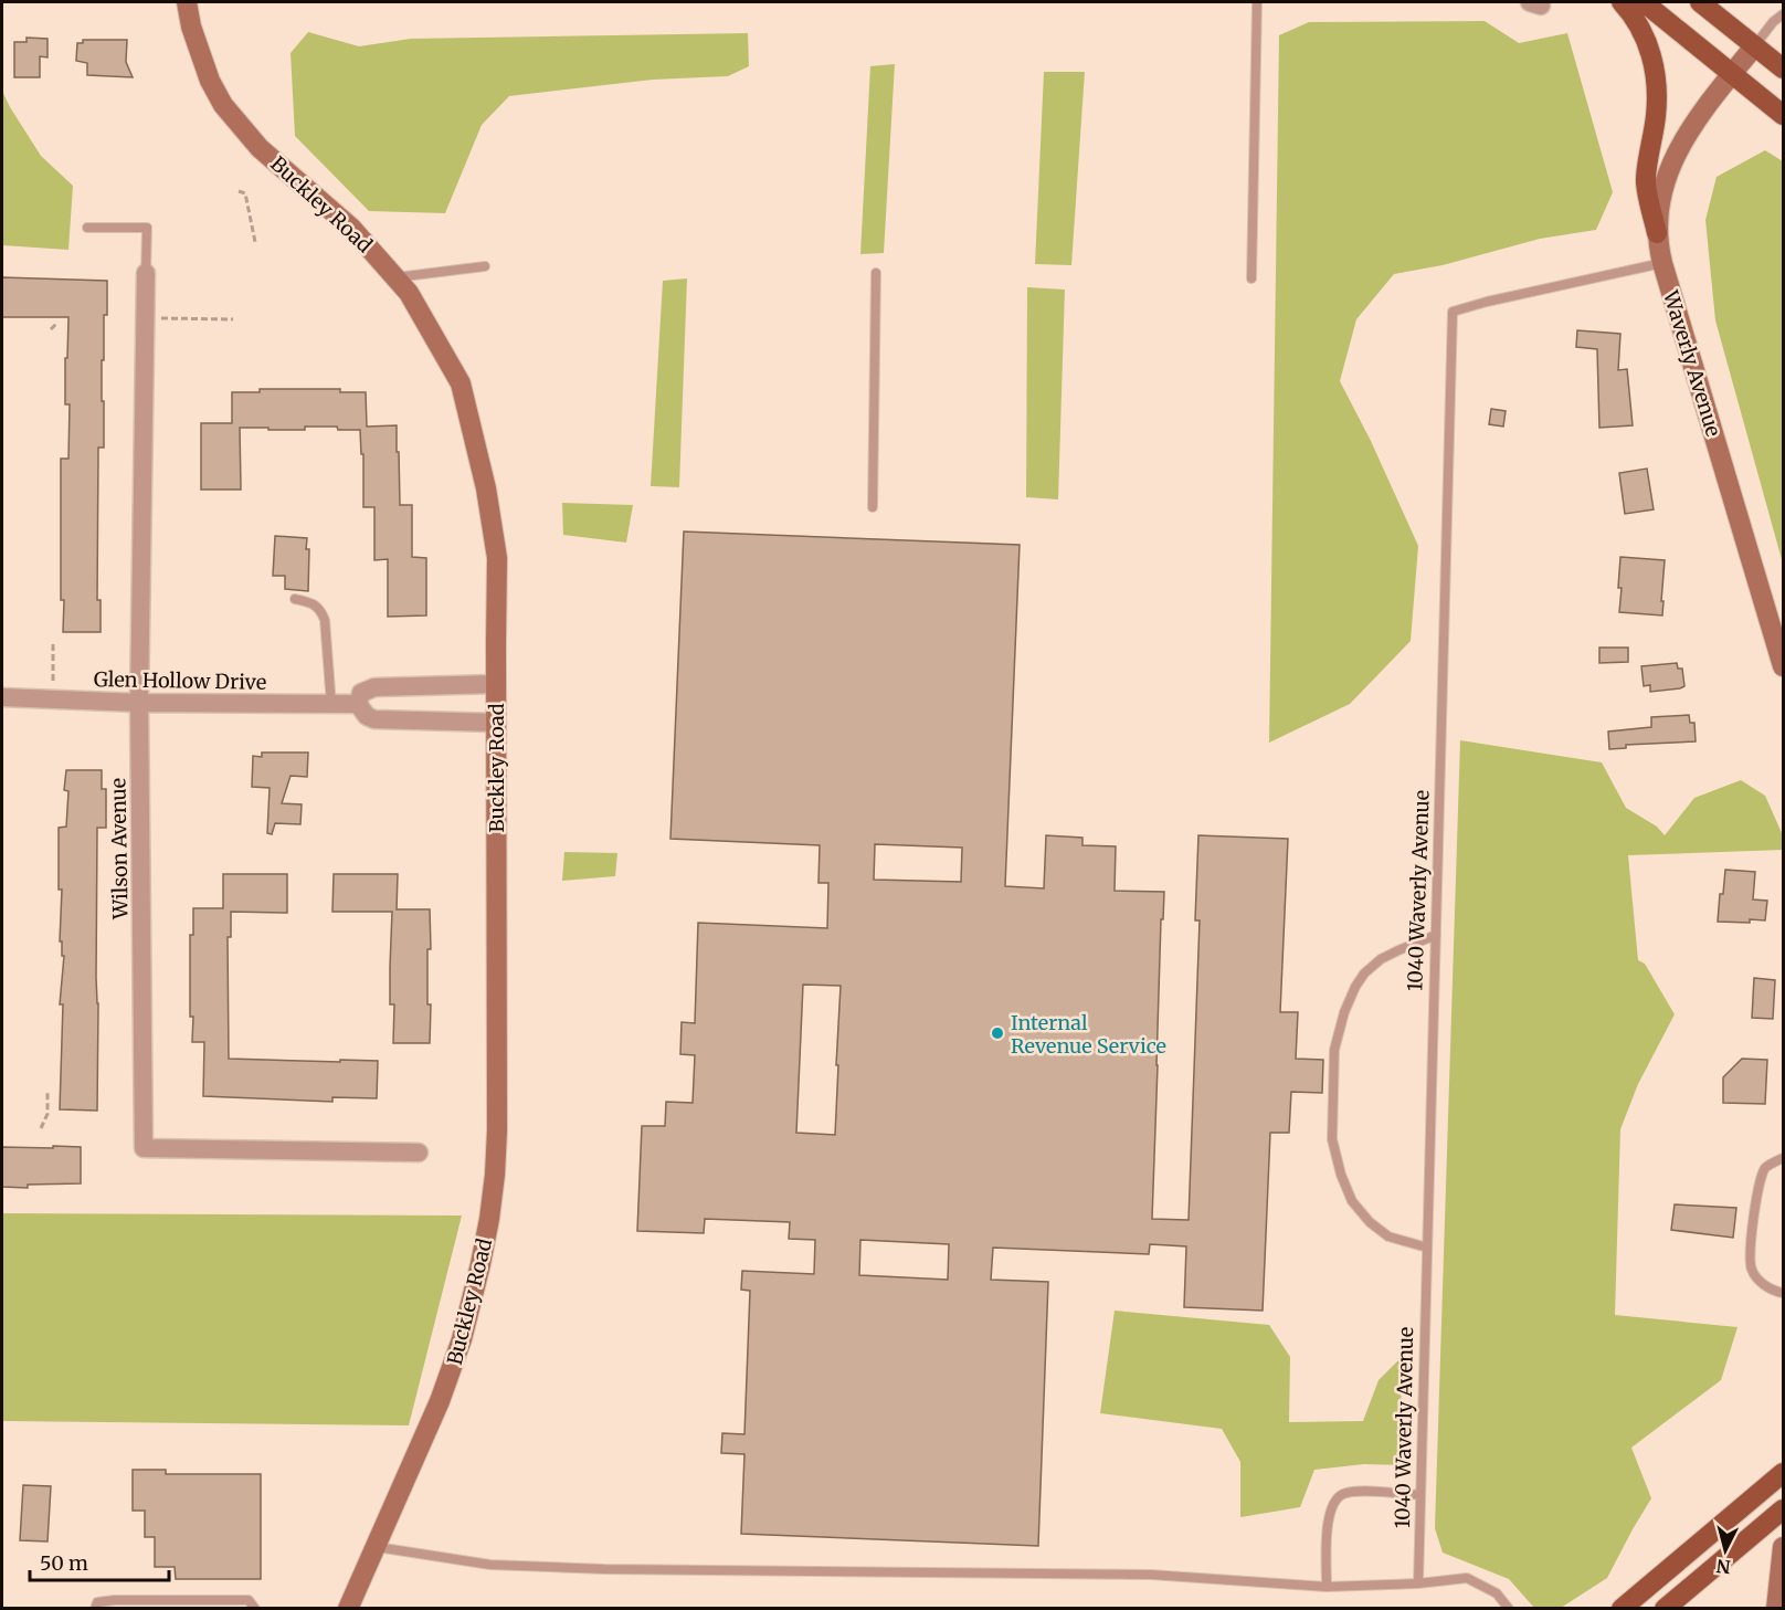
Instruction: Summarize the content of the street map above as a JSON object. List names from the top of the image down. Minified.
{"streets":{"street":["Buckley Road","Waverly Avenue","Glen Hollow Drive","Wilson Avenue"],"lane":["1040 Waverly Avenue"]},"crossings":[["Buckley Road","Glen Hollow Drive"],["Waverly Avenue","1040 Waverly Avenue"],["Glen Hollow Drive","Wilson Avenue"]],"places":["Internal Revenue Service"],"scale_bar":"50 m","north":"bottom"}
